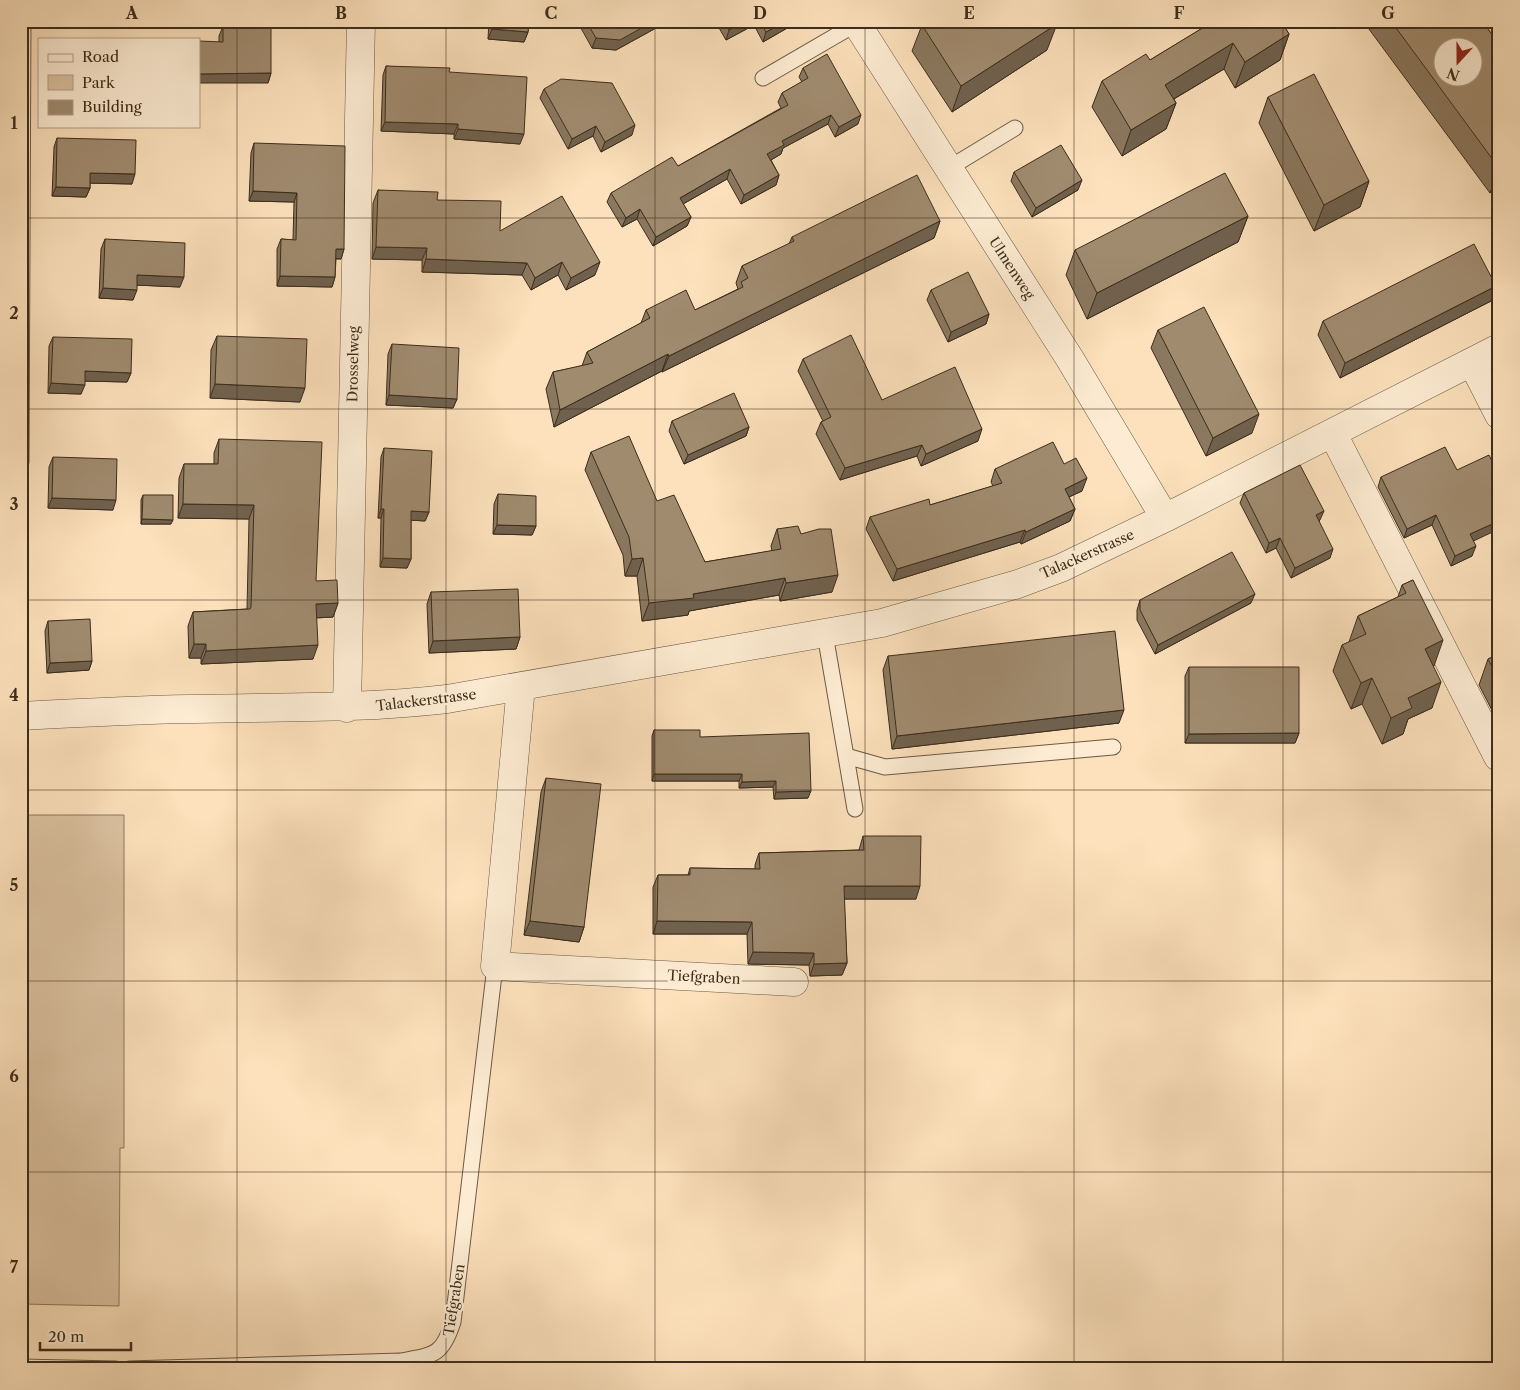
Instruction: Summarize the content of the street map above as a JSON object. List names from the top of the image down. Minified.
{"streets":{"street":["Ulmenweg","Drosselweg","Talackerstrasse","Tiefgraben"]},"crossings":[["Ulmenweg","Talackerstrasse"],["Drosselweg","Talackerstrasse"],["Talackerstrasse","Tiefgraben"]],"legend":["Road","Park","Building"],"scale_bar":"20 m","north":"bottom","grid":{"columns":["A","B","C","D","E","F","G"],"rows":["1","2","3","4","5","6","7"]}}
